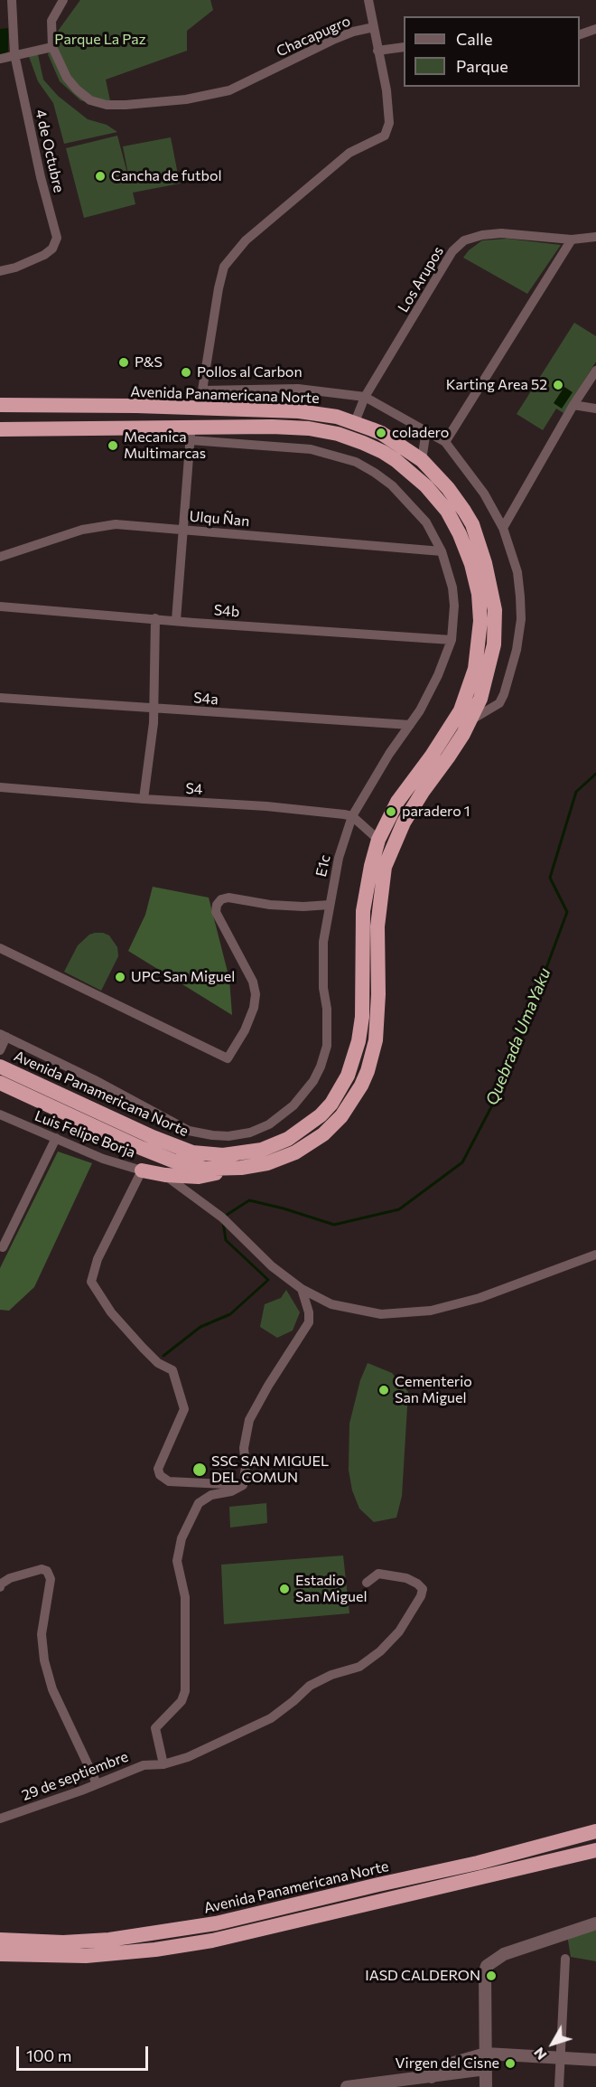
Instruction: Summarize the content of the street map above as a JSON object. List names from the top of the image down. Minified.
{"streets":{"highway":["Avenida Panamericana Norte"],"street":["Chacapugro","4 de Octubre","Los Arupos","Ulqu Ñan","S4b","S4a","S4","E1c","Luis Felipe Borja","29 de septiembre"]},"crossings":[["Chacapugro","Avenida Panamericana Norte"],["Los Arupos","Avenida Panamericana Norte"],["Avenida Panamericana Norte","E1c"],["Ulqu Ñan","E1c"],["S4b","E1c"],["S4a","E1c"],["S4","E1c"]],"water":["Quebrada UmaYaku"],"parks":["Parque La Paz"],"places":["Cancha de futbol","P&S","Pollos al Carbon","Karting Area 52","coladero","Mecanica Multimarcas","paradero 1","UPC San Miguel","Cementerio San Miguel","SSC SAN MIGUEL DEL COMUN","Estadio San Miguel","IASD CALDERON","Virgen del Cisne"],"legend":["Calle","Parque"],"scale_bar":"100 m","north":"bottom left"}
